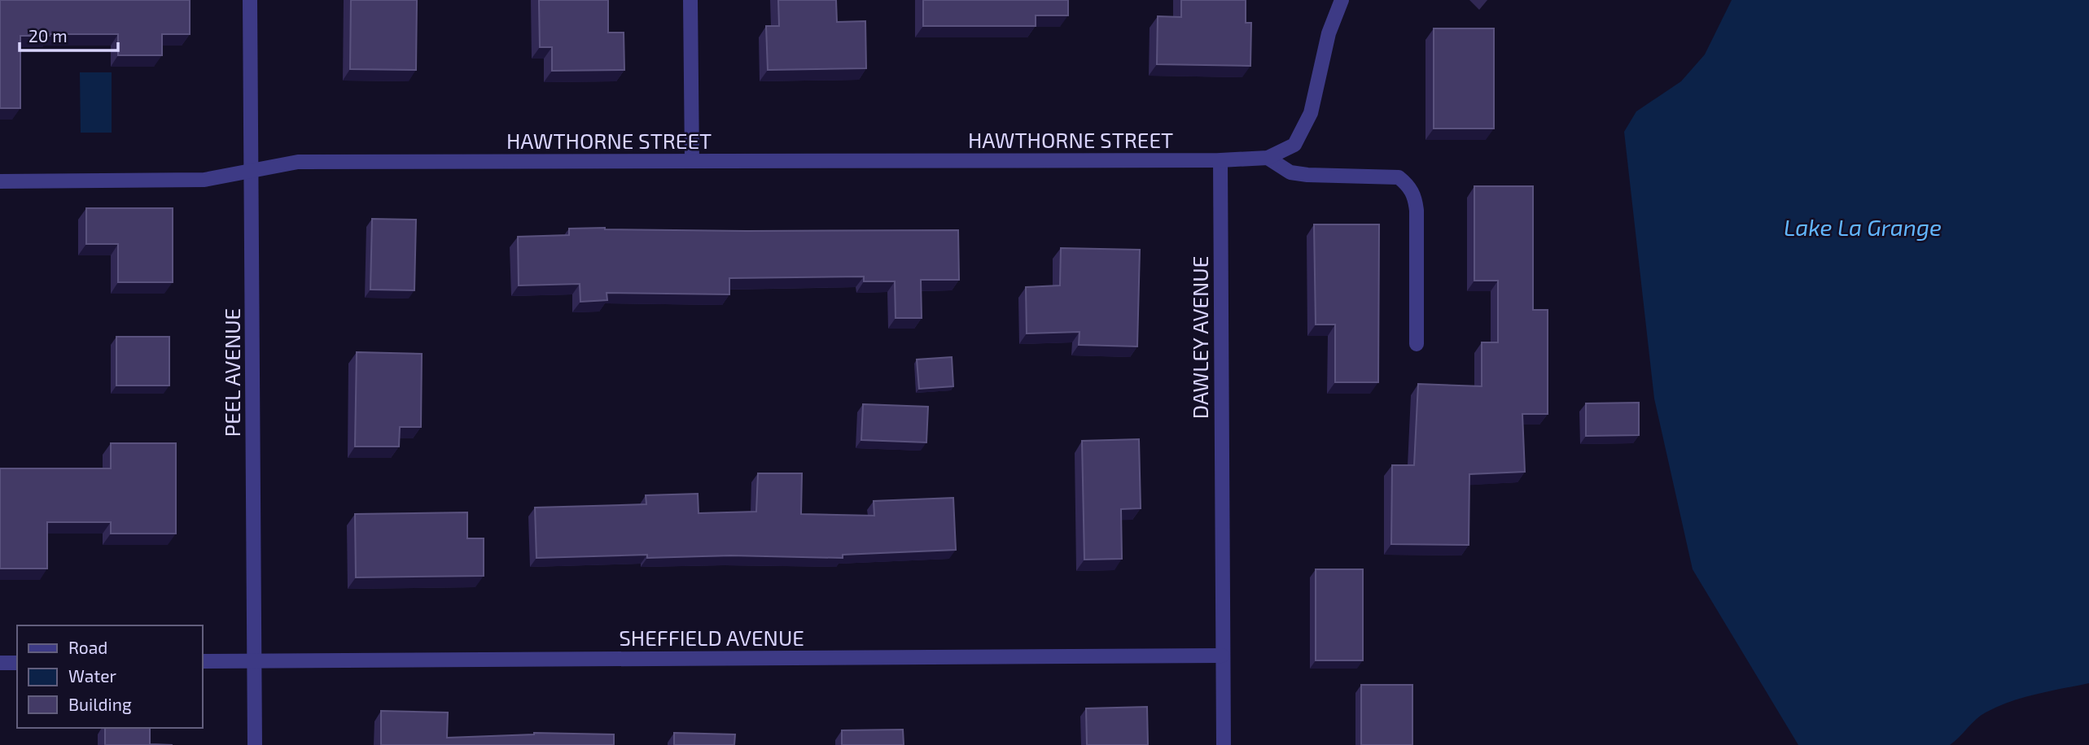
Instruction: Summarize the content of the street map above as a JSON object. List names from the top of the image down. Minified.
{"streets":{"street":["HAWTHORNE STREET","DAWLEY AVENUE","PEEL AVENUE","SHEFFIELD AVENUE"]},"crossings":[["HAWTHORNE STREET","DAWLEY AVENUE"],["HAWTHORNE STREET","PEEL AVENUE"],["DAWLEY AVENUE","SHEFFIELD AVENUE"],["PEEL AVENUE","SHEFFIELD AVENUE"]],"water":["Lake La Grange"],"legend":["Road","Water","Building"],"scale_bar":"20 m"}
